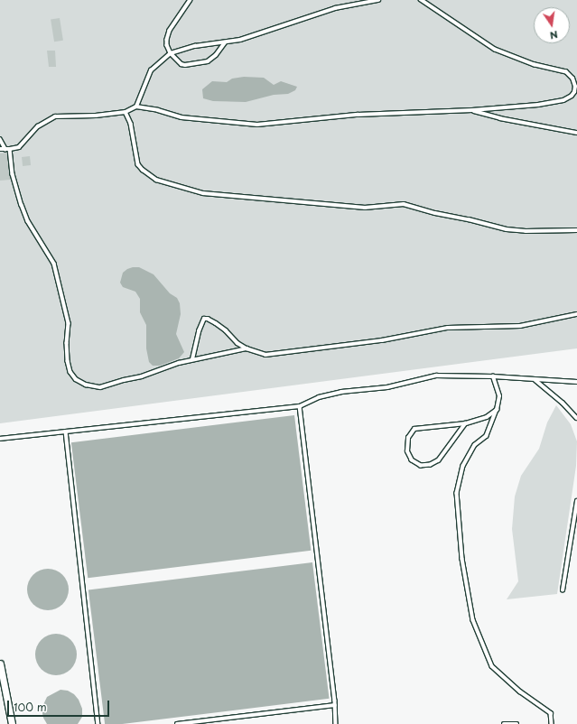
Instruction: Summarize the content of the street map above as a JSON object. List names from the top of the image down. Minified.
{"scale_bar":"100 m","north":"bottom"}
